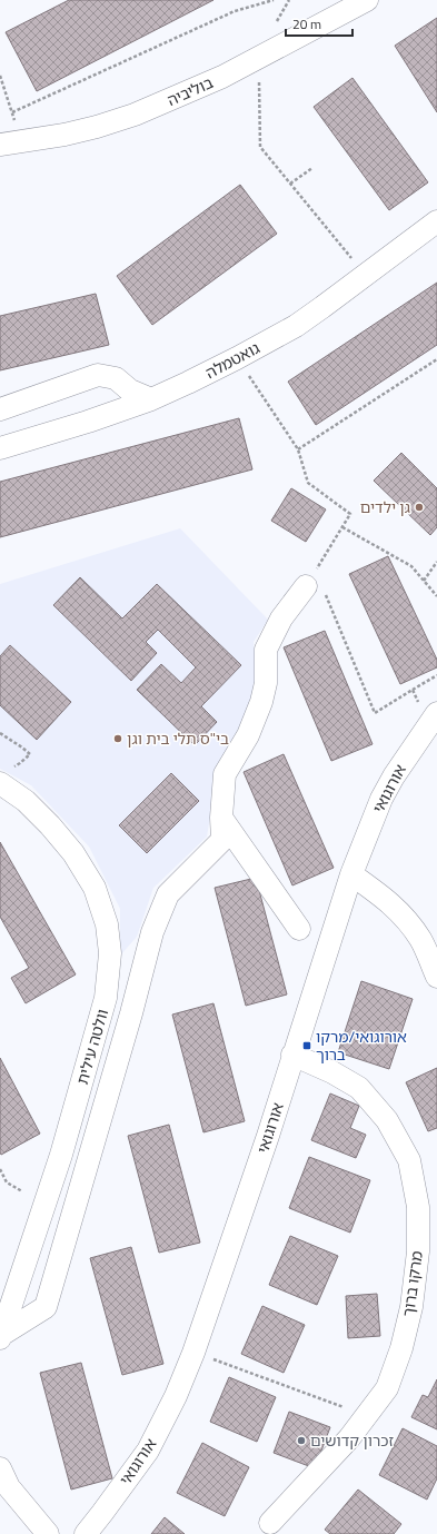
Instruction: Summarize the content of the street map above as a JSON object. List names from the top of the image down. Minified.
{"streets":{"street":["בוליביה","גואטמלה","אורוגואי","וולטה עילית","מרקו ברוך"]},"crossings":[["אורוגואי","מרקו ברוך"]],"places":{"other":["גן ילדים","בי\"ס תלי בית וגן","זכרון קדושים"],"transit":["אורוגואי/מרקו ברוך"]},"scale_bar":"20 m"}
